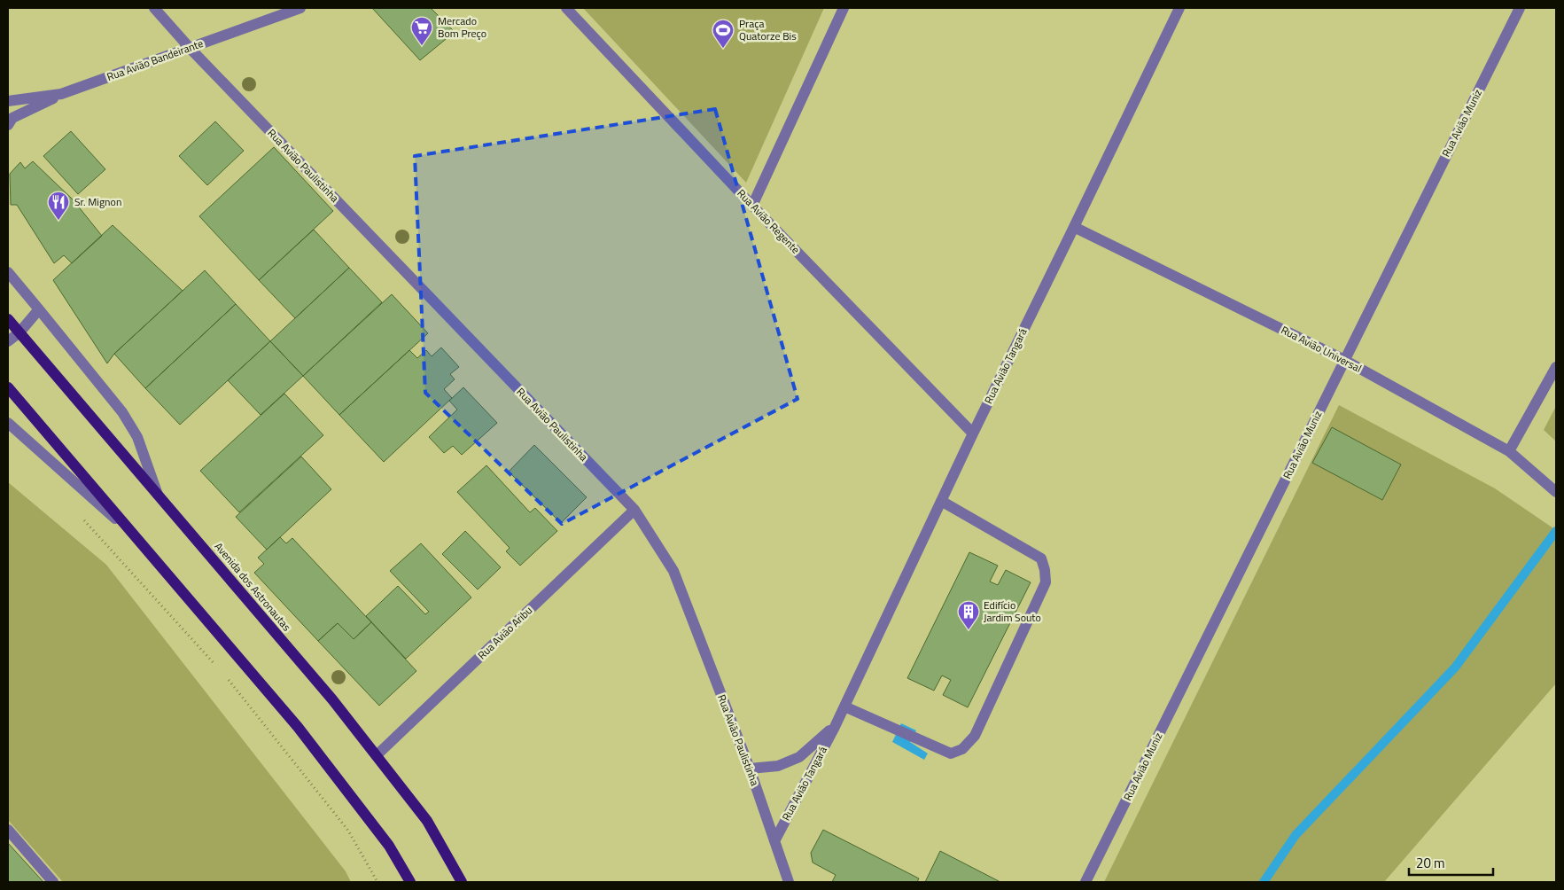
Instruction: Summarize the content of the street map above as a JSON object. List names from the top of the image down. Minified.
{"streets":{"main road":["Avenida dos Astronautas"],"street":["Rua Avião Bandeirante","Rua Avião Muniz","Rua Avião Paulistinha","Rua Avião Regente","Rua Avião Universal","Rua Avião Tangará","Rua Avião Aribu"]},"crossings":[["Rua Avião Bandeirante","Rua Avião Paulistinha"],["Rua Avião Muniz","Rua Avião Universal"],["Rua Avião Paulistinha","Rua Avião Tangará"],["Rua Avião Paulistinha","Rua Avião Aribu"],["Rua Avião Regente","Rua Avião Tangará"],["Rua Avião Universal","Rua Avião Tangará"],["Avenida dos Astronautas","Rua Avião Aribu"]],"places":{"supermarket":["Mercado Bom Preço"],"sports":["Praça Quatorze Bis"],"restaurant":["Sr. Mignon"],"building":["Edifício Jardim Souto"]},"scale_bar":"20 m"}
